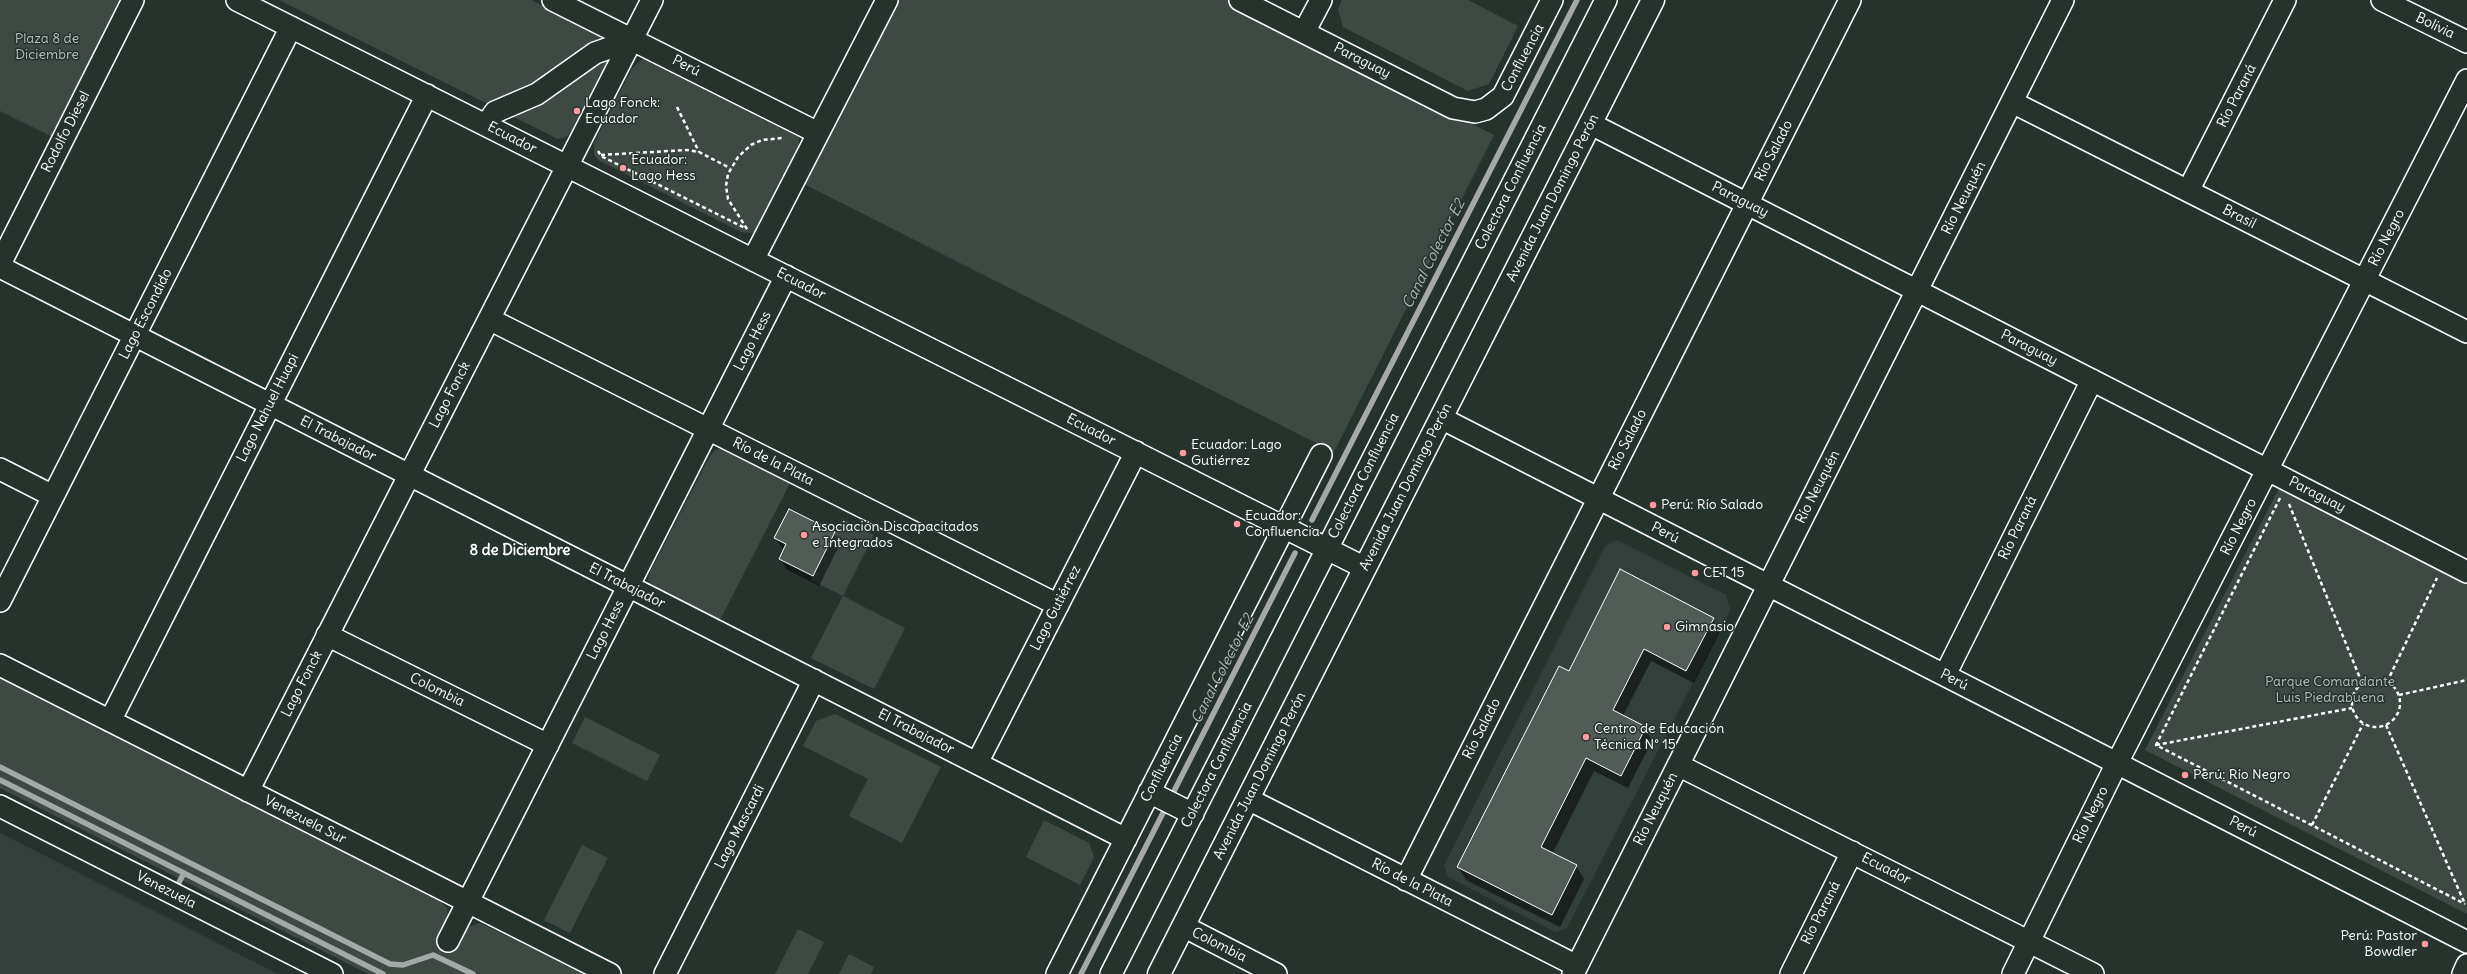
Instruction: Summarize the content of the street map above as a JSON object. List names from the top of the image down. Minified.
{"streets":{"main road":["Avenida Juan Domingo Perón"],"street":["Bolivia","Confluencia","Paraguay","Perú","Río Paraná","Rodolfo Diesel","Ecuador","Río Salado","Colectora Confluencia","Río Neuquén","Brasil","Río Negro","Lago Escondido","Lago Hess","Lago Fonck","Lago Nahuel Huapi","El Trabajador","Río de la Plata","Lago Gutiérrez","Colombia","Venezuela Sur","Lago Mascardi","Venezuela"]},"crossings":[["Confluencia","Paraguay"],["Confluencia","Ecuador"],["Confluencia","El Trabajador"],["Paraguay","Río Paraná"],["Paraguay","Río Salado"],["Paraguay","Avenida Juan Domingo Perón"],["Paraguay","Río Neuquén"],["Paraguay","Río Negro"],["Perú","Río Paraná"],["Perú","Río Salado"],["Perú","Avenida Juan Domingo Perón"],["Perú","Río Neuquén"],["Perú","Río Negro"],["Perú","Lago Fonck"],["Río Paraná","Ecuador"],["Río Paraná","Brasil"],["Ecuador","Colectora Confluencia"],["Ecuador","Avenida Juan Domingo Perón"],["Ecuador","Río Neuquén"],["Ecuador","Río Negro"],["Ecuador","Lago Escondido"],["Ecuador","Lago Hess"],["Ecuador","Lago Fonck"],["Ecuador","Lago Nahuel Huapi"],["Ecuador","Lago Gutiérrez"],["Río Salado","Río de la Plata"],["Avenida Juan Domingo Perón","Río de la Plata"],["Avenida Juan Domingo Perón","Colombia"],["Río Neuquén","Brasil"],["Río Neuquén","Río de la Plata"],["Brasil","Río Negro"],["Lago Escondido","El Trabajador"],["Lago Hess","El Trabajador"],["Lago Hess","Río de la Plata"],["Lago Hess","Colombia"],["Lago Hess","Venezuela Sur"],["Lago Fonck","El Trabajador"],["Lago Fonck","Río de la Plata"],["Lago Fonck","Colombia"],["Lago Fonck","Venezuela Sur"],["Lago Nahuel Huapi","El Trabajador"],["Lago Nahuel Huapi","Venezuela Sur"],["El Trabajador","Lago Gutiérrez"],["El Trabajador","Lago Mascardi"],["Río de la Plata","Lago Gutiérrez"]],"districts":["8 de Diciembre"],"water":["Canal Colector E2"],"parks":["Plaza 8 de Diciembre","Parque Comandante Luis Piedrabuena"],"places":["Lago Fonck: Ecuador","Ecuador: Lago Hess","Ecuador: Lago Gutiérrez","Perú: Río Salado","Ecuador: Confluencia","Asociación Discapacitados e Integrados","CET 15","Gimnasio","Centro de Educación Técnica N° 15","Perú: Río Negro","Perú: Pastor Bowdler"]}
